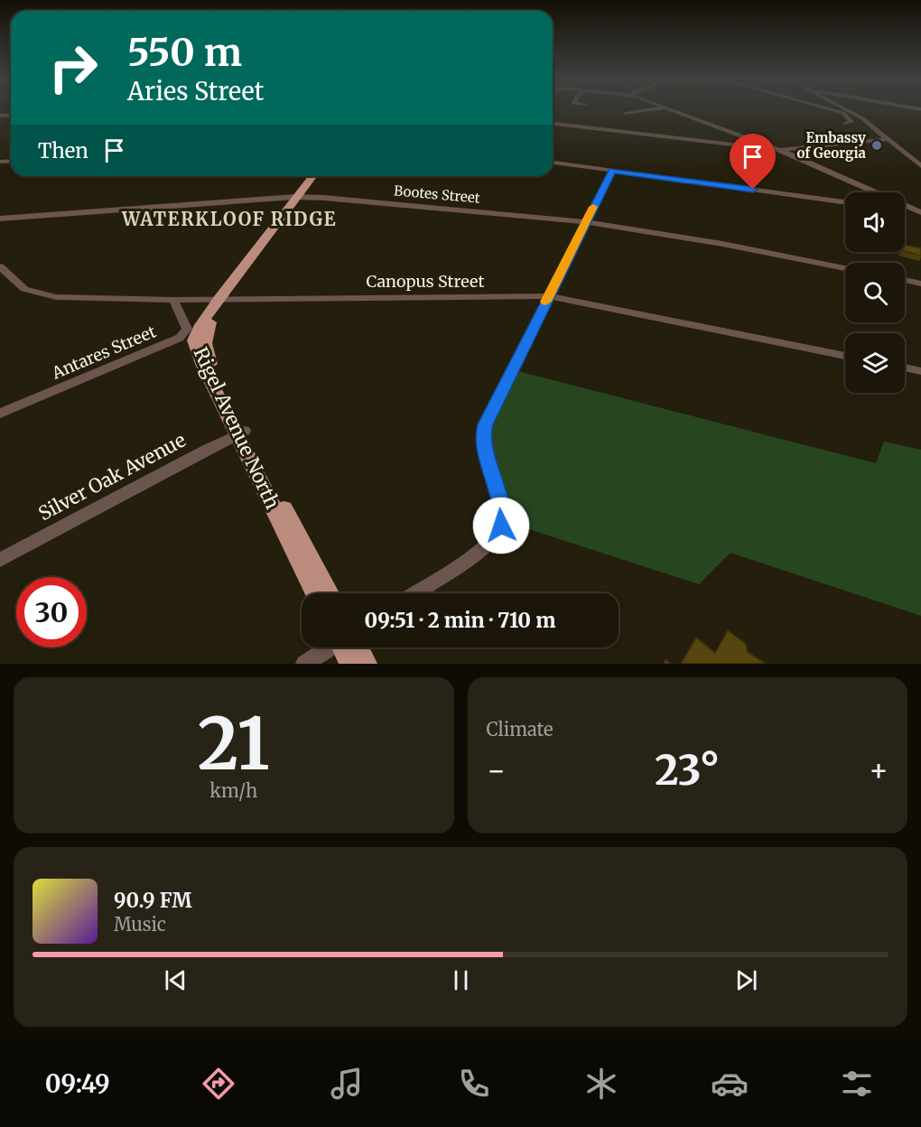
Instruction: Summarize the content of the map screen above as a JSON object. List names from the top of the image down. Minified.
{"streets":{"main road":["Rigel Avenue North"],"street":["Bootes Street","Canopus Street","Antares Street","Silver Oak Avenue"]},"crossings":[["Bootes Street","Rigel Avenue North"],["Canopus Street","Antares Street"],["Canopus Street","Rigel Avenue North"],["Rigel Avenue North","Silver Oak Avenue"]],"districts":["WATERKLOOF RIDGE"],"places":["Embassy of Georgia"],"page":{"turn":["550 m","Aries Street"],"then":"Then","limit":"30","trip":"09:51 · 2 min · 710 m","tile":[["21","km/h"],"Climate"],"heat":["−","23°","+"],"song":["90.9 FM","Music"],"tabs":"09:49"}}
